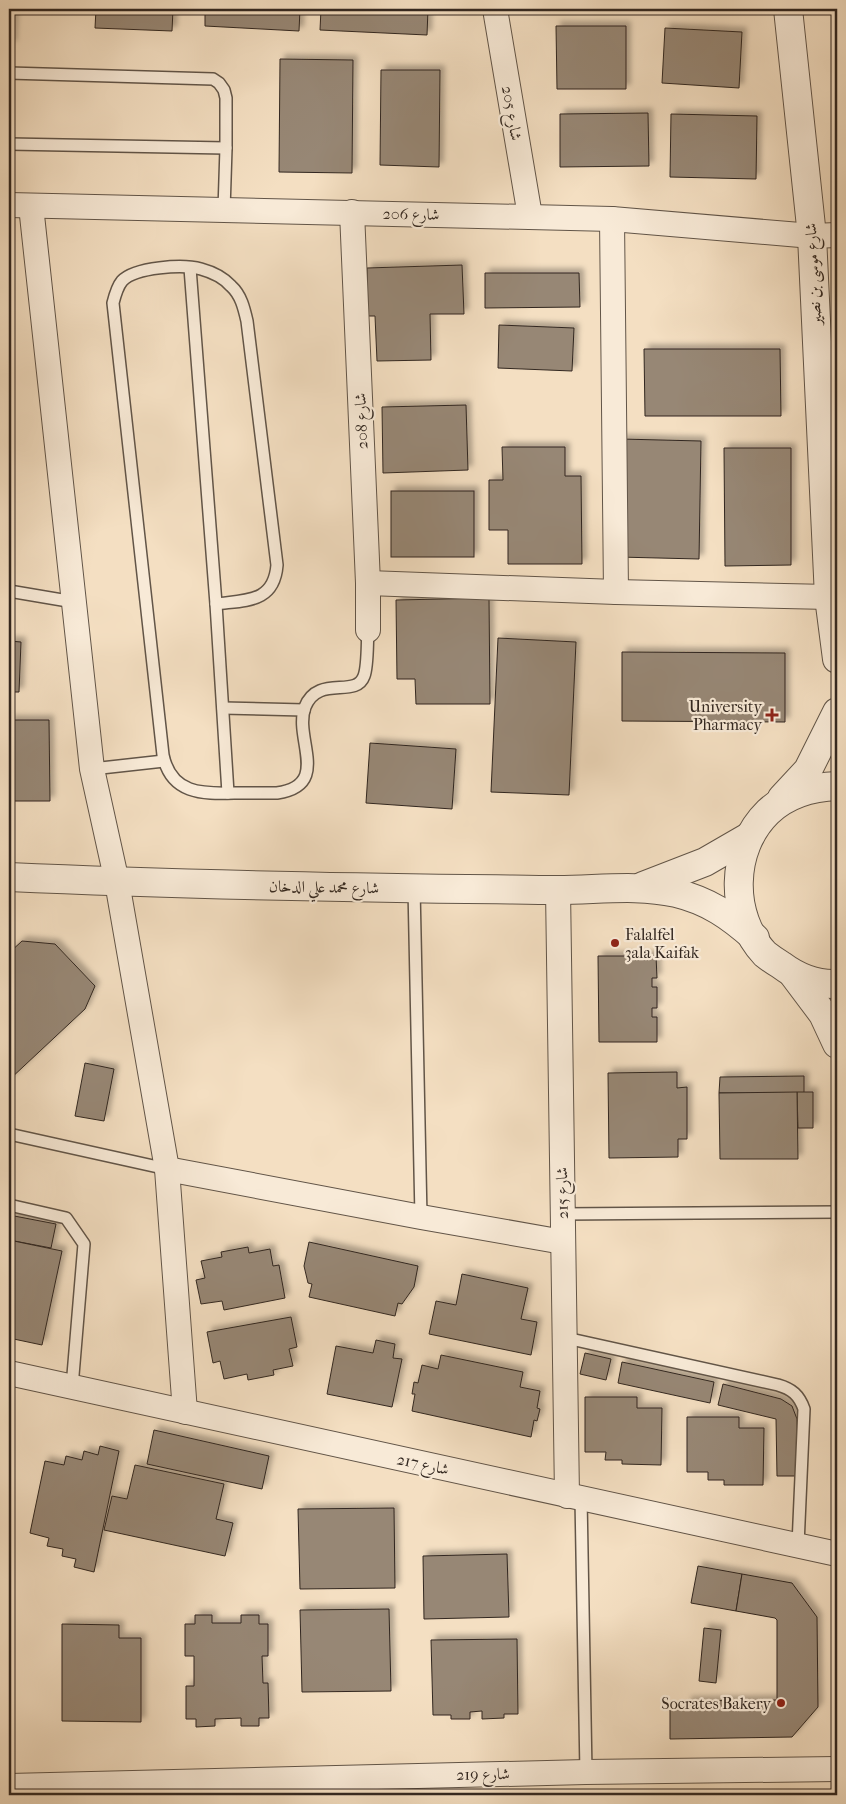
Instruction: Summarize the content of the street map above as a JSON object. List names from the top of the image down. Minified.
{"streets":{"street":["شارع 205","شارع 206","شارع موسى بن نصير","شارع 208","شارع محمد علي الدخان","شارع 215","شارع 217","شارع 219"]},"crossings":[["شارع 205","شارع 206"],["شارع 206","شارع موسى بن نصير"],["شارع 206","شارع 208"],["شارع محمد علي الدخان","شارع 215"],["شارع 215","شارع 217"]],"places":{"health":["University Pharmacy"],"other":["Falalfel 3ala Kaifak","Socrates Bakery"]}}
